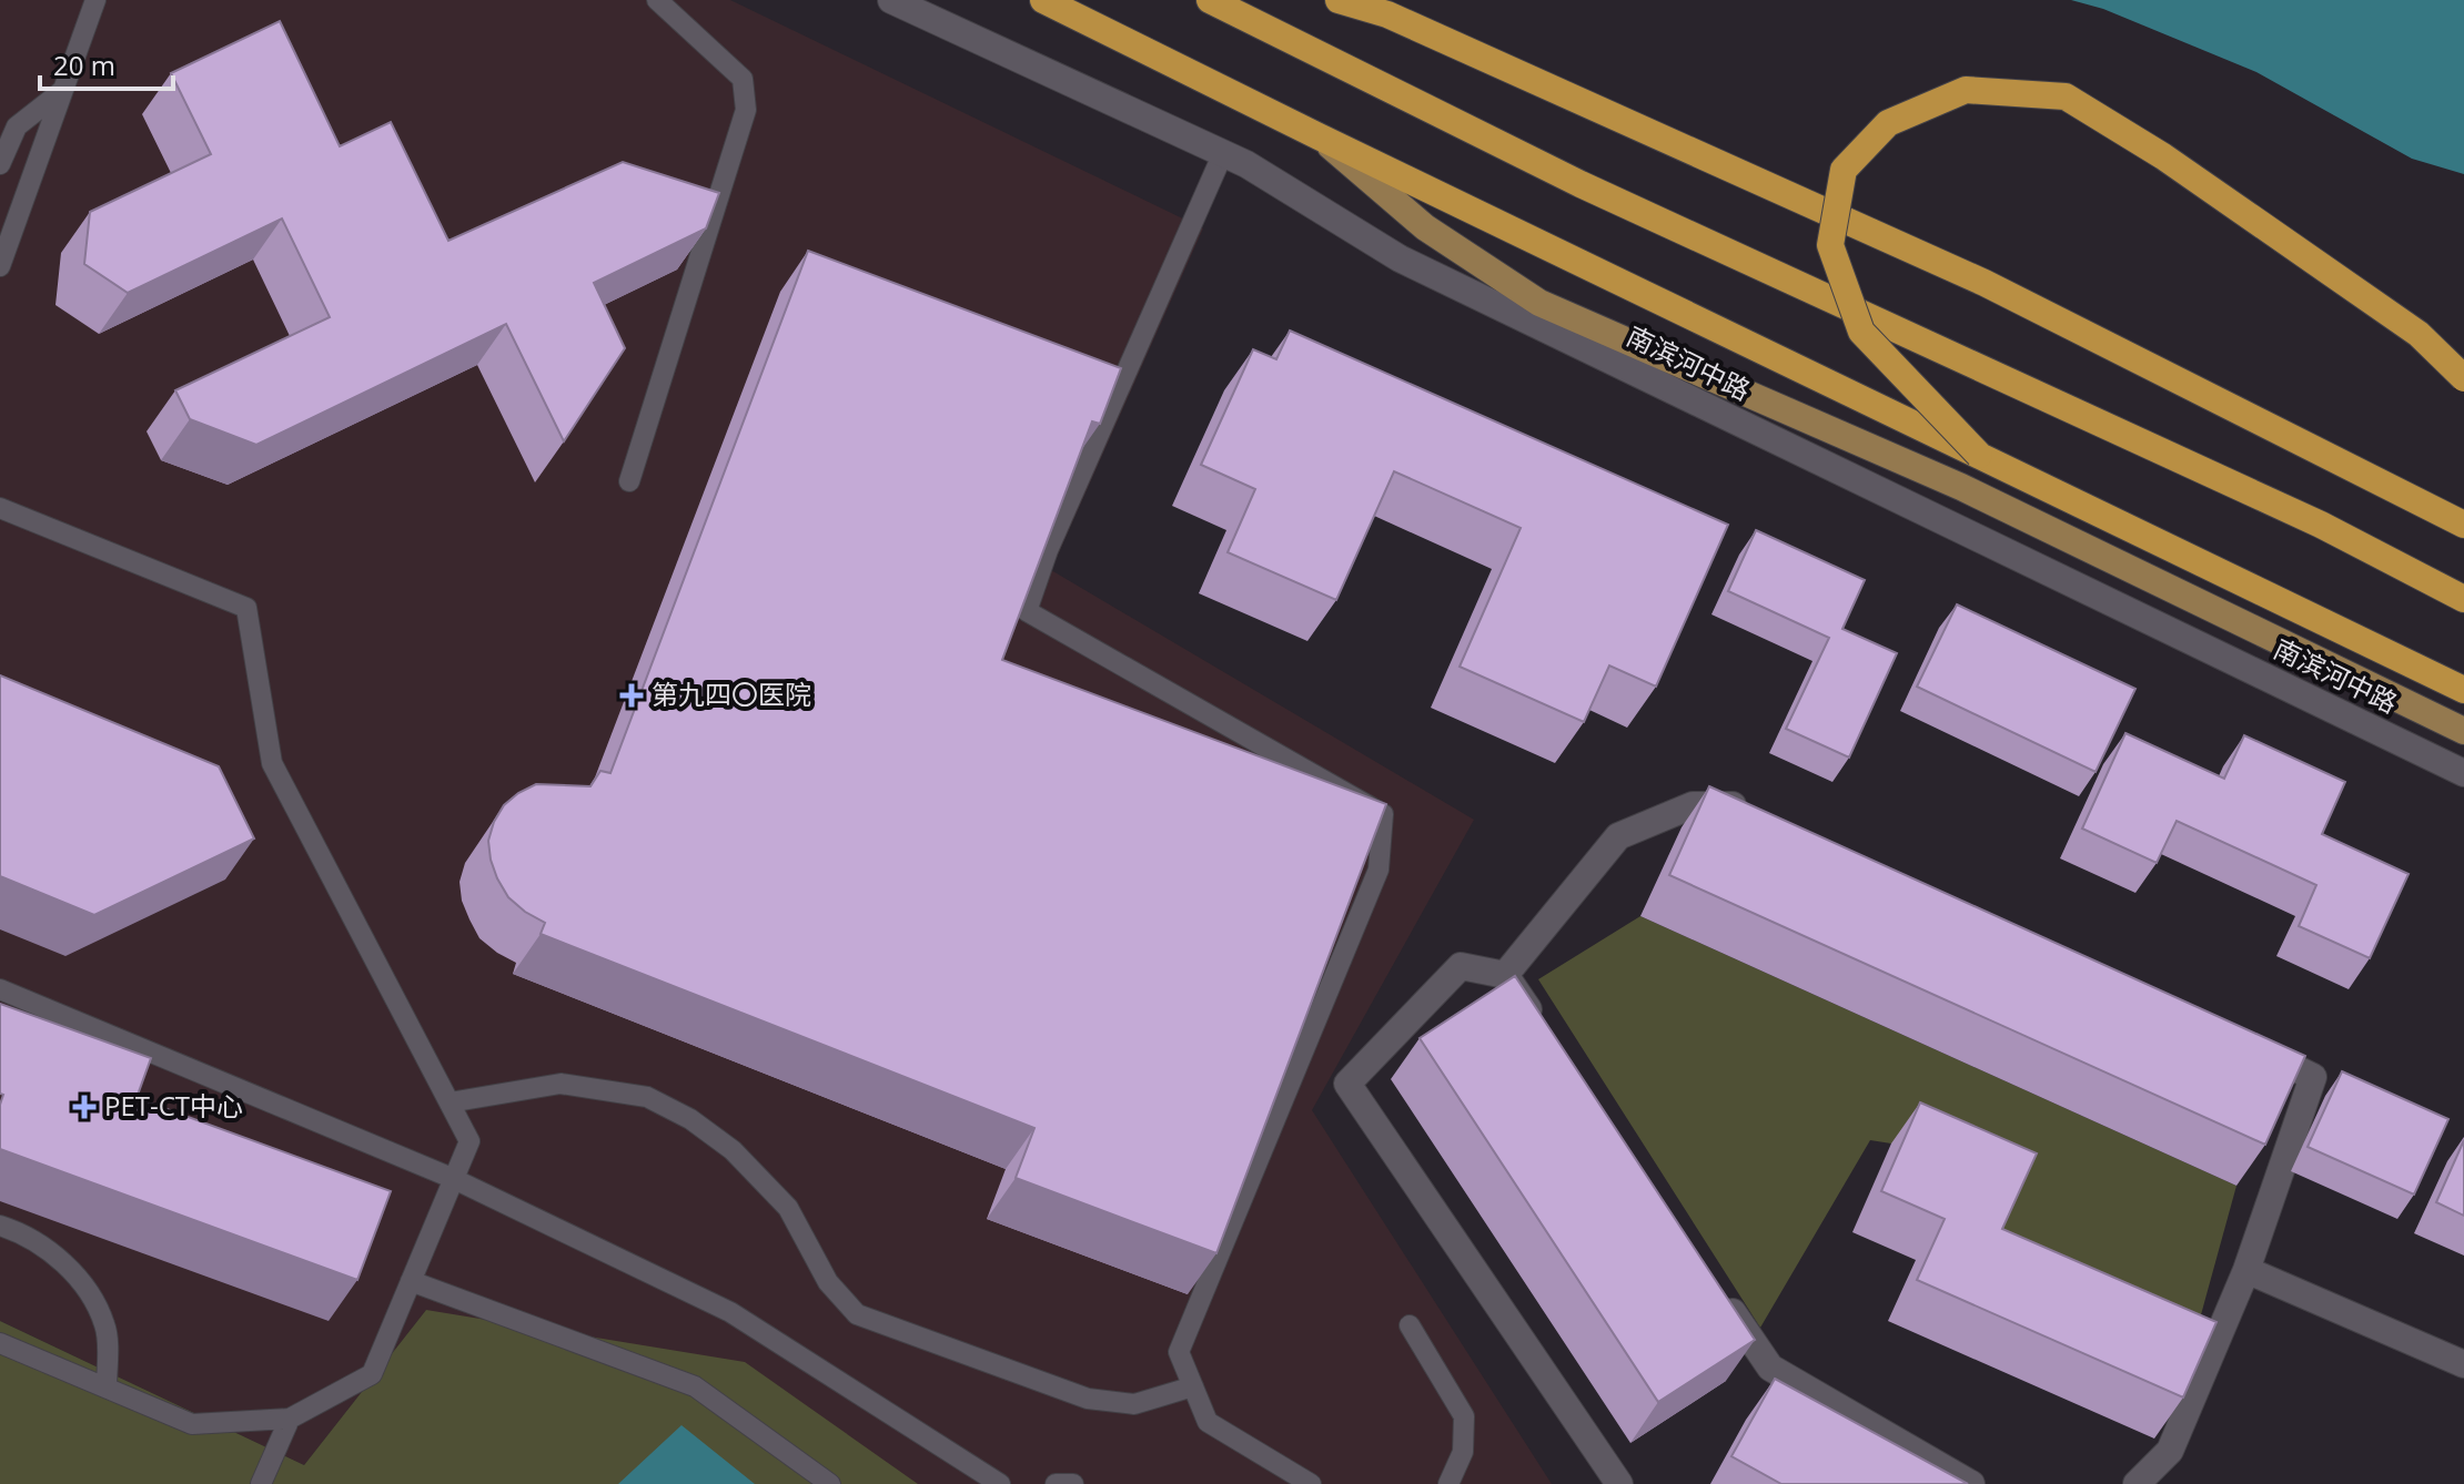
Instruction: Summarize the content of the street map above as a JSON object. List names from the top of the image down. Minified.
{"streets":{"highway":["南滨河中路"]},"places":{"health":["第九四〇医院","PET-CT中心"]},"scale_bar":"20 m"}
